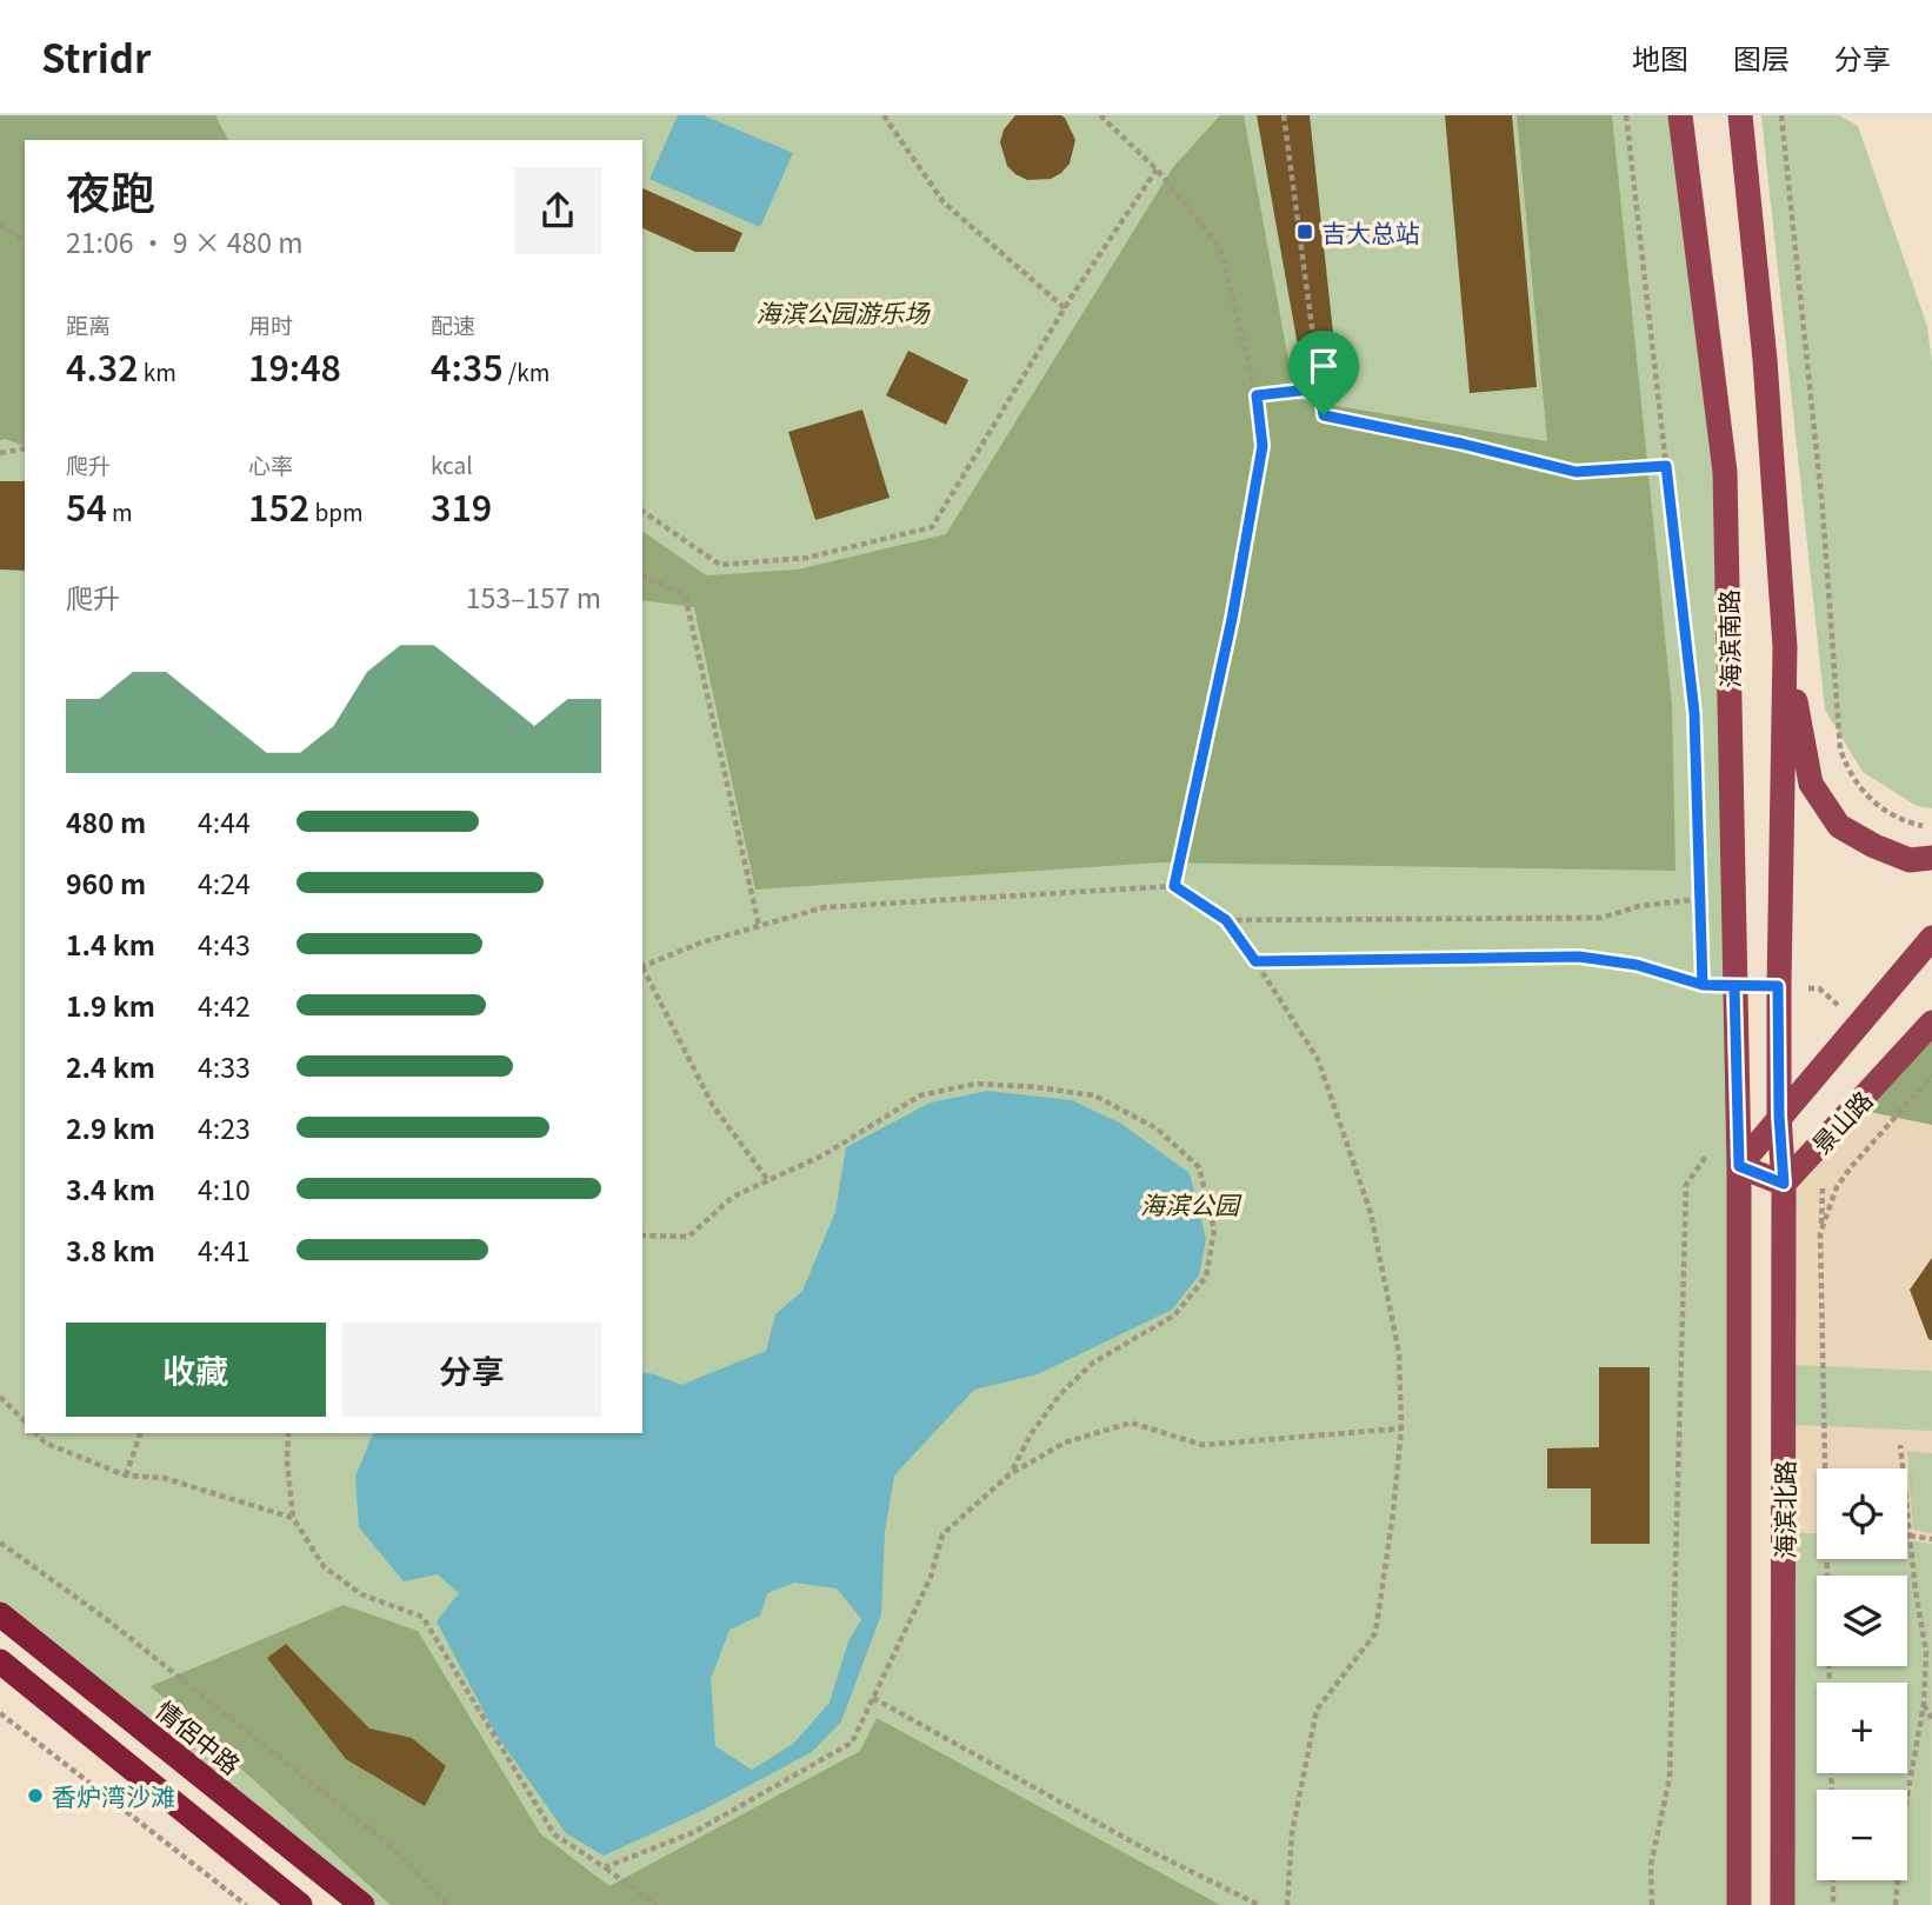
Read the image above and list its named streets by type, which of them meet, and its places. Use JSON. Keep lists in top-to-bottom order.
{
  "streets": {
    "highway": ["情侶中路"],
    "main road": ["海滨南路", "景山路", "海滨北路"]
  },
  "crossings": [
    ["海滨南路", "景山路"],
    ["海滨南路", "海滨北路"],
    ["景山路", "海滨北路"]
  ],
  "parks": ["海滨公园游乐场", "海滨公园"],
  "places": {
    "transit": ["吉大总站"],
    "other": ["香炉湾沙滩"]
  },
  "page": {
    "header": "Stridr",
    "nav": ["地图", "图层", "分享"],
    "heading": ["夜跑", "21:06 · 9 × 480 m"],
    "stats": [
      ["距离", "4.32 km"],
      ["用时", "19:48"],
      ["配速", "4:35 /km"],
      ["爬升", "54 m"],
      ["心率", "152 bpm"],
      ["kcal", "319"]
    ],
    "chart": ["爬升", "153–157 m"],
    "list": [
      {
        "name": "480 m",
        "note": "4:44"
      },
      {
        "name": "960 m",
        "note": "4:24"
      },
      {
        "name": "1.4 km",
        "note": "4:43"
      },
      {
        "name": "1.9 km",
        "note": "4:42"
      },
      {
        "name": "2.4 km",
        "note": "4:33"
      },
      {
        "name": "2.9 km",
        "note": "4:23"
      },
      {
        "name": "3.4 km",
        "note": "4:10"
      },
      {
        "name": "3.8 km",
        "note": "4:41"
      }
    ],
    "buttons": ["收藏", "分享"],
    "map_buttons": ["+", "−"]
  }
}
